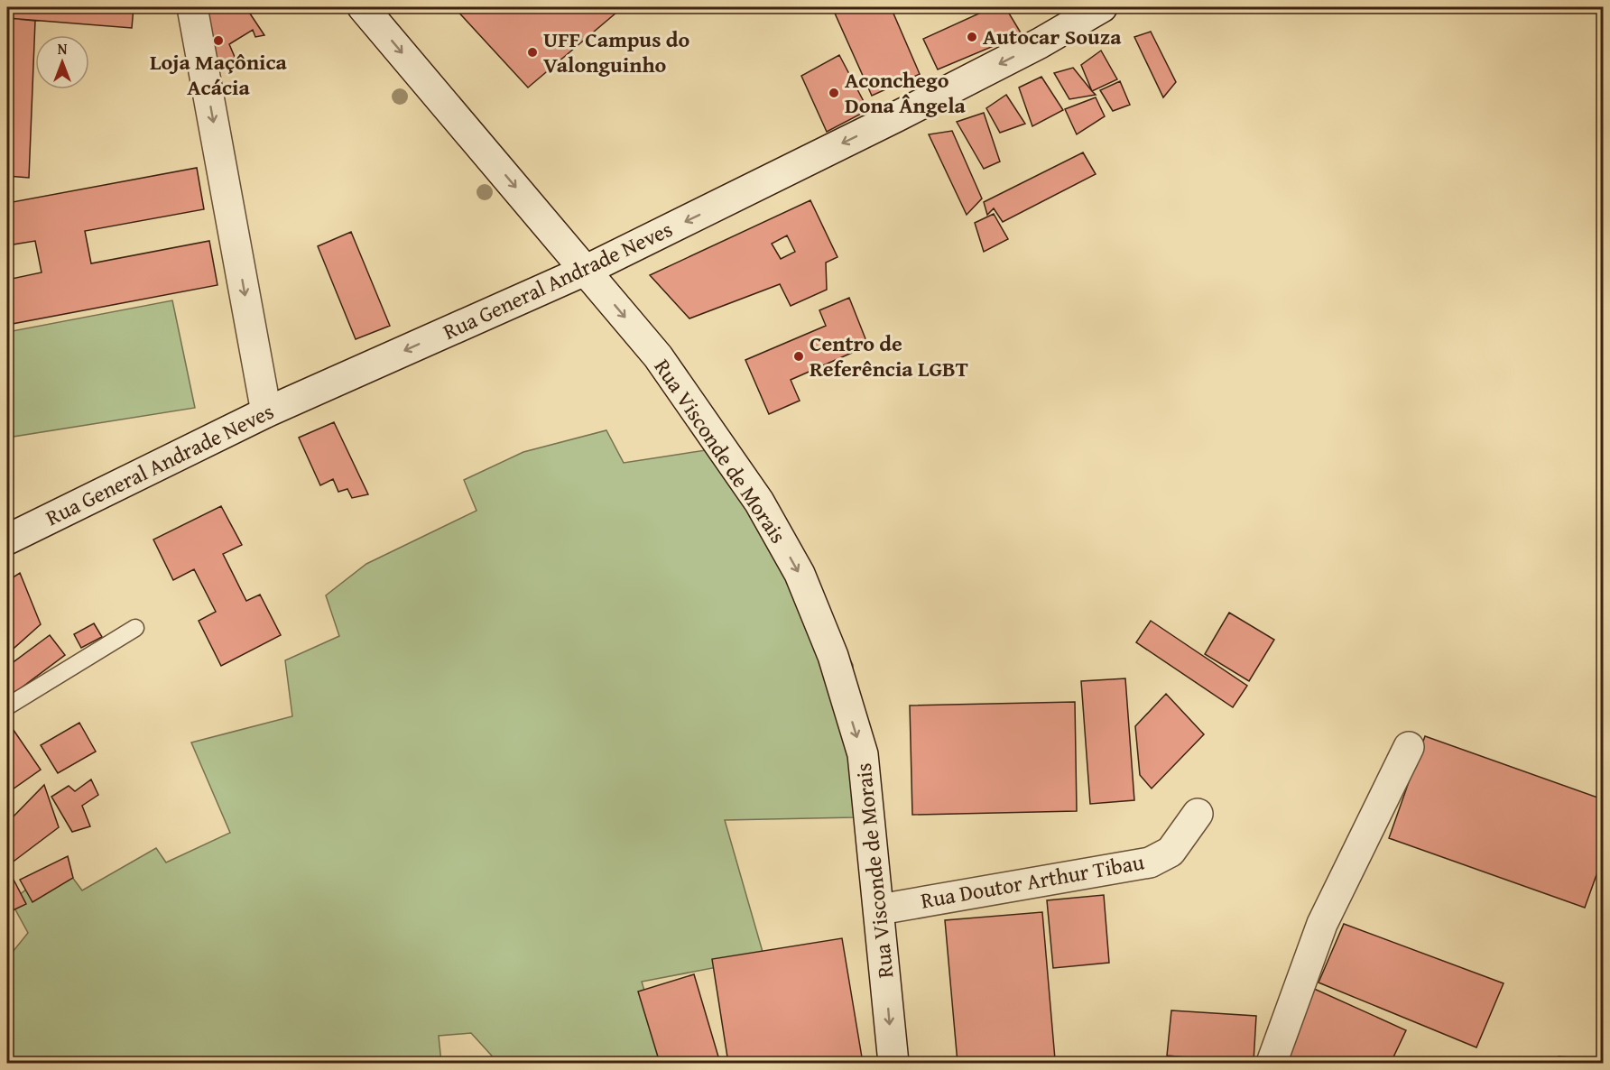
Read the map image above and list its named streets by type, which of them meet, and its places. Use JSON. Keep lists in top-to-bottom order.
{
  "streets": {
    "street": ["Rua General Andrade Neves", "Rua Visconde de Morais", "Rua Doutor Arthur Tibau"]
  },
  "crossings": [
    ["Rua General Andrade Neves", "Rua Visconde de Morais"],
    ["Rua Visconde de Morais", "Rua Doutor Arthur Tibau"]
  ],
  "one_way": ["Rua General Andrade Neves", "Rua Visconde de Morais"],
  "places": [
    "Autocar Souza",
    "Loja Maçônica Acácia",
    "UFF Campus do Valonguinho",
    "Aconchego Dona Ângela",
    "Centro de Referência LGBT"
  ],
  "north": "top"
}
